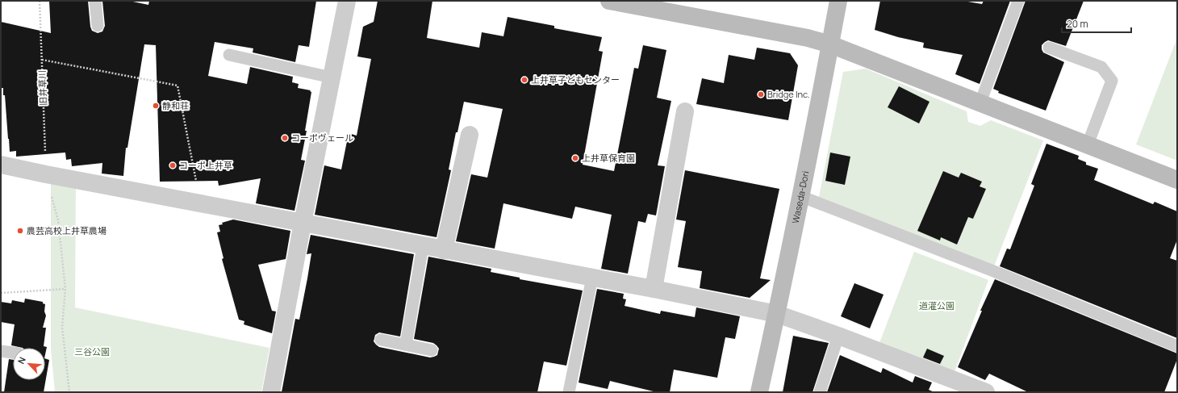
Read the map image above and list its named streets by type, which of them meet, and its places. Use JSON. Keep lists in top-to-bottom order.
{
  "streets": {
    "street": ["Waseda-Dori"],
    "path": ["旧井草川"]
  },
  "parks": ["道灌公園", "三谷公園"],
  "places": [
    "上井草子どもセンター",
    "Bridge Inc.",
    "静和荘",
    "コーポヴェール",
    "上井草保育園",
    "コーポ上井草",
    "農芸高校上井草農場"
  ],
  "scale_bar": "20 m",
  "north": "top left"
}
